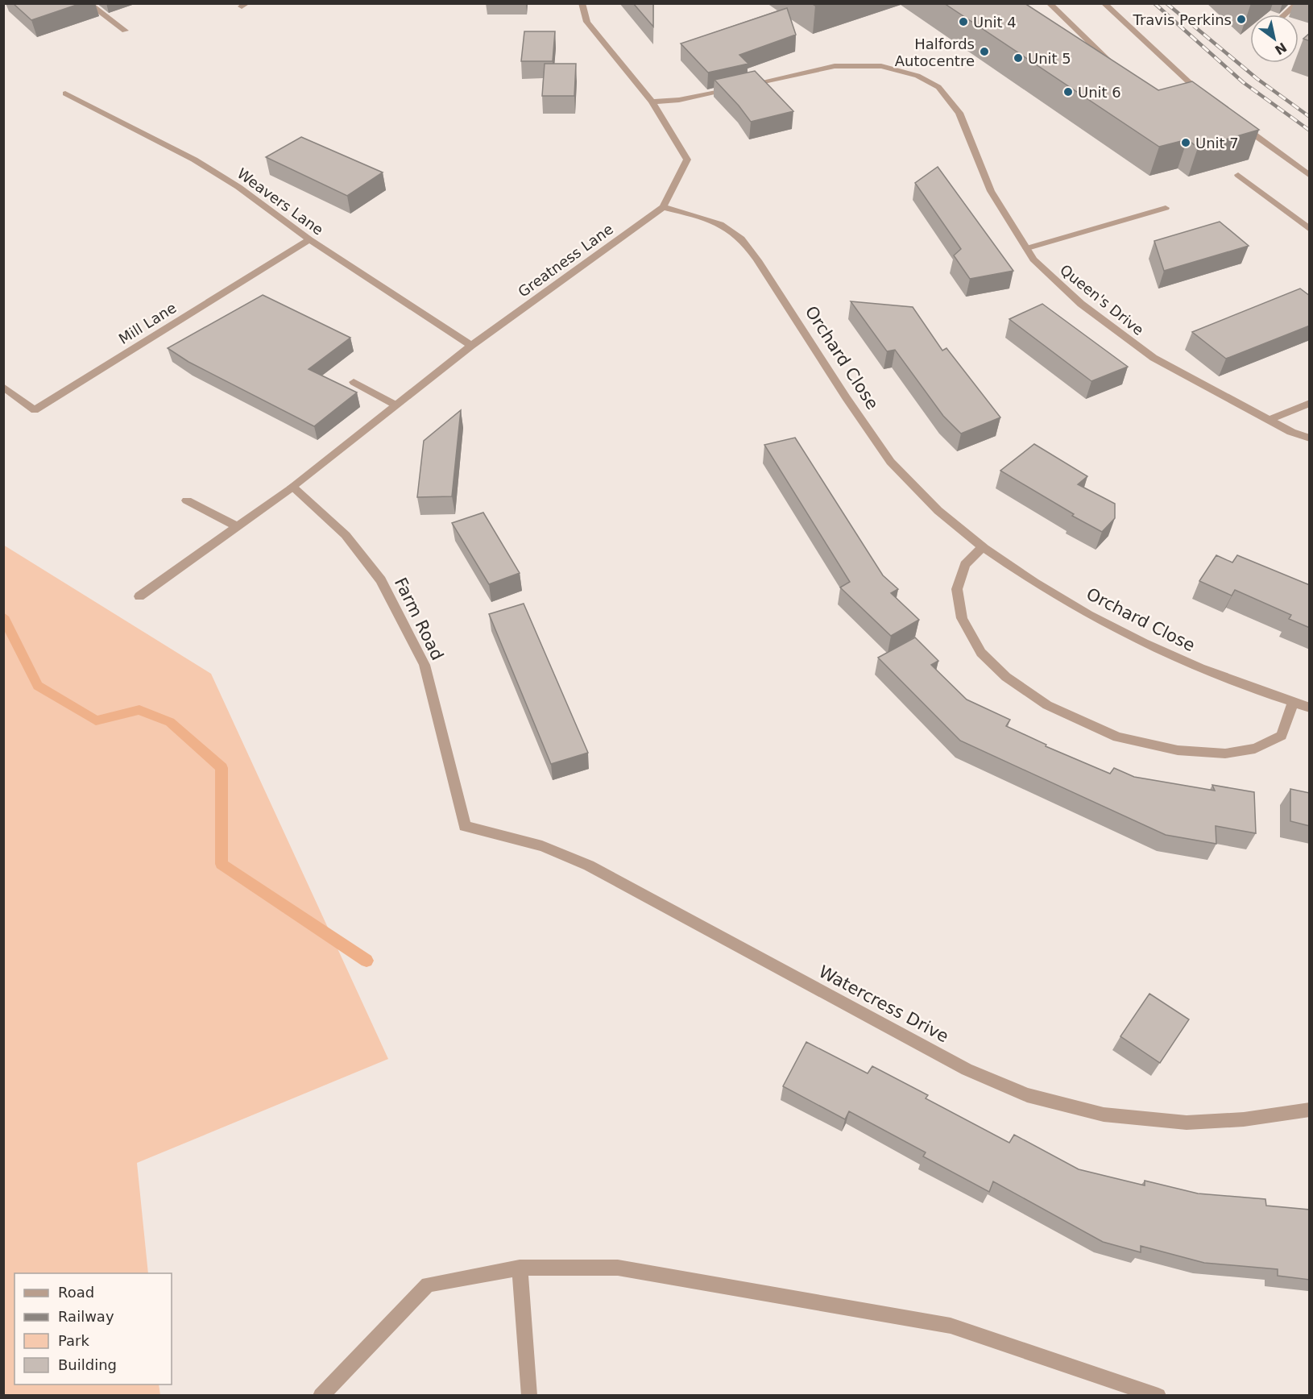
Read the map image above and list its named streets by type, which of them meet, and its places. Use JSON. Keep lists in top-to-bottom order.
{
  "streets": {
    "street": [
      "Weavers Lane",
      "Greatness Lane",
      "Queen's Drive",
      "Mill Lane",
      "Orchard Close",
      "Farm Road",
      "Watercress Drive"
    ]
  },
  "crossings": [
    ["Weavers Lane", "Greatness Lane"],
    ["Weavers Lane", "Mill Lane"],
    ["Greatness Lane", "Queen's Drive"],
    ["Greatness Lane", "Orchard Close"],
    ["Greatness Lane", "Farm Road"],
    ["Farm Road", "Watercress Drive"]
  ],
  "places": [
    "Travis Perkins",
    "Unit 4",
    "Halfords Autocentre",
    "Unit 5",
    "Unit 6",
    "Unit 7"
  ],
  "legend": [
    "Road",
    "Railway",
    "Park",
    "Building"
  ],
  "north": "bottom right"
}
